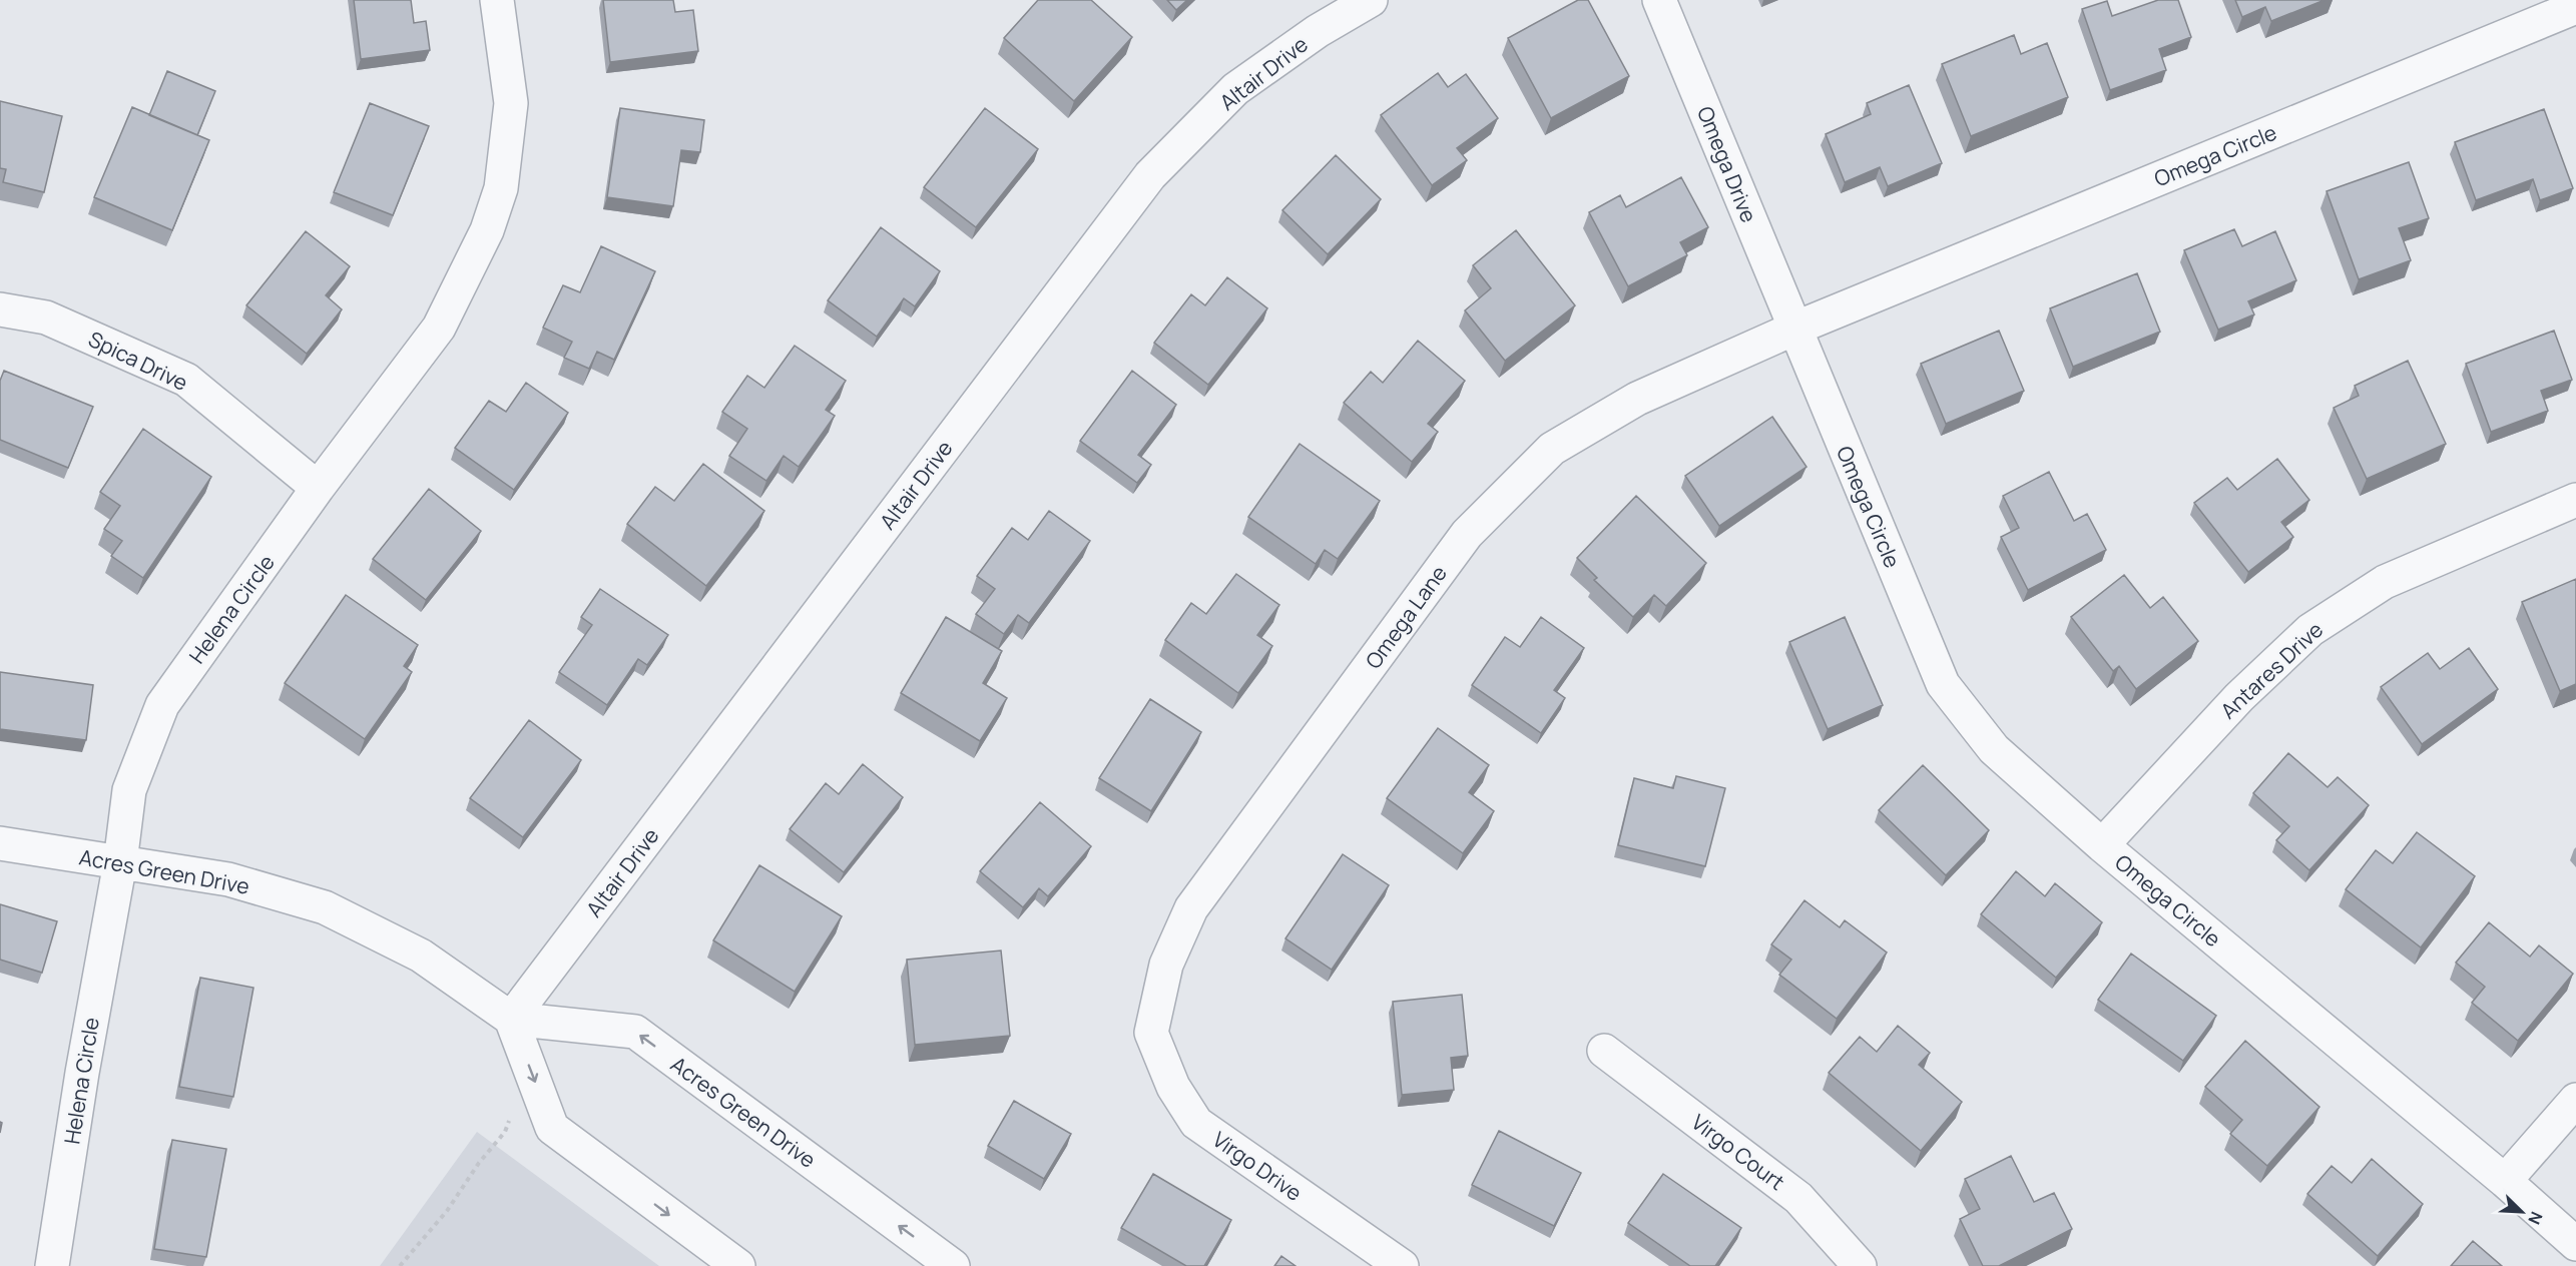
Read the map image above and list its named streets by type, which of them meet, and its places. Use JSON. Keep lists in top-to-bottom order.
{
  "streets": {
    "street": [
      "Altair Drive",
      "Omega Circle",
      "Omega Drive",
      "Spica Drive",
      "Helena Circle",
      "Omega Lane",
      "Antares Drive",
      "Acres Green Drive",
      "Virgo Court",
      "Virgo Drive"
    ]
  },
  "crossings": [
    ["Altair Drive", "Acres Green Drive"],
    ["Omega Circle", "Omega Drive"],
    ["Omega Circle", "Omega Lane"],
    ["Omega Circle", "Antares Drive"],
    ["Omega Drive", "Omega Lane"],
    ["Spica Drive", "Helena Circle"],
    ["Helena Circle", "Acres Green Drive"],
    ["Omega Lane", "Virgo Drive"]
  ],
  "north": "bottom right"
}
